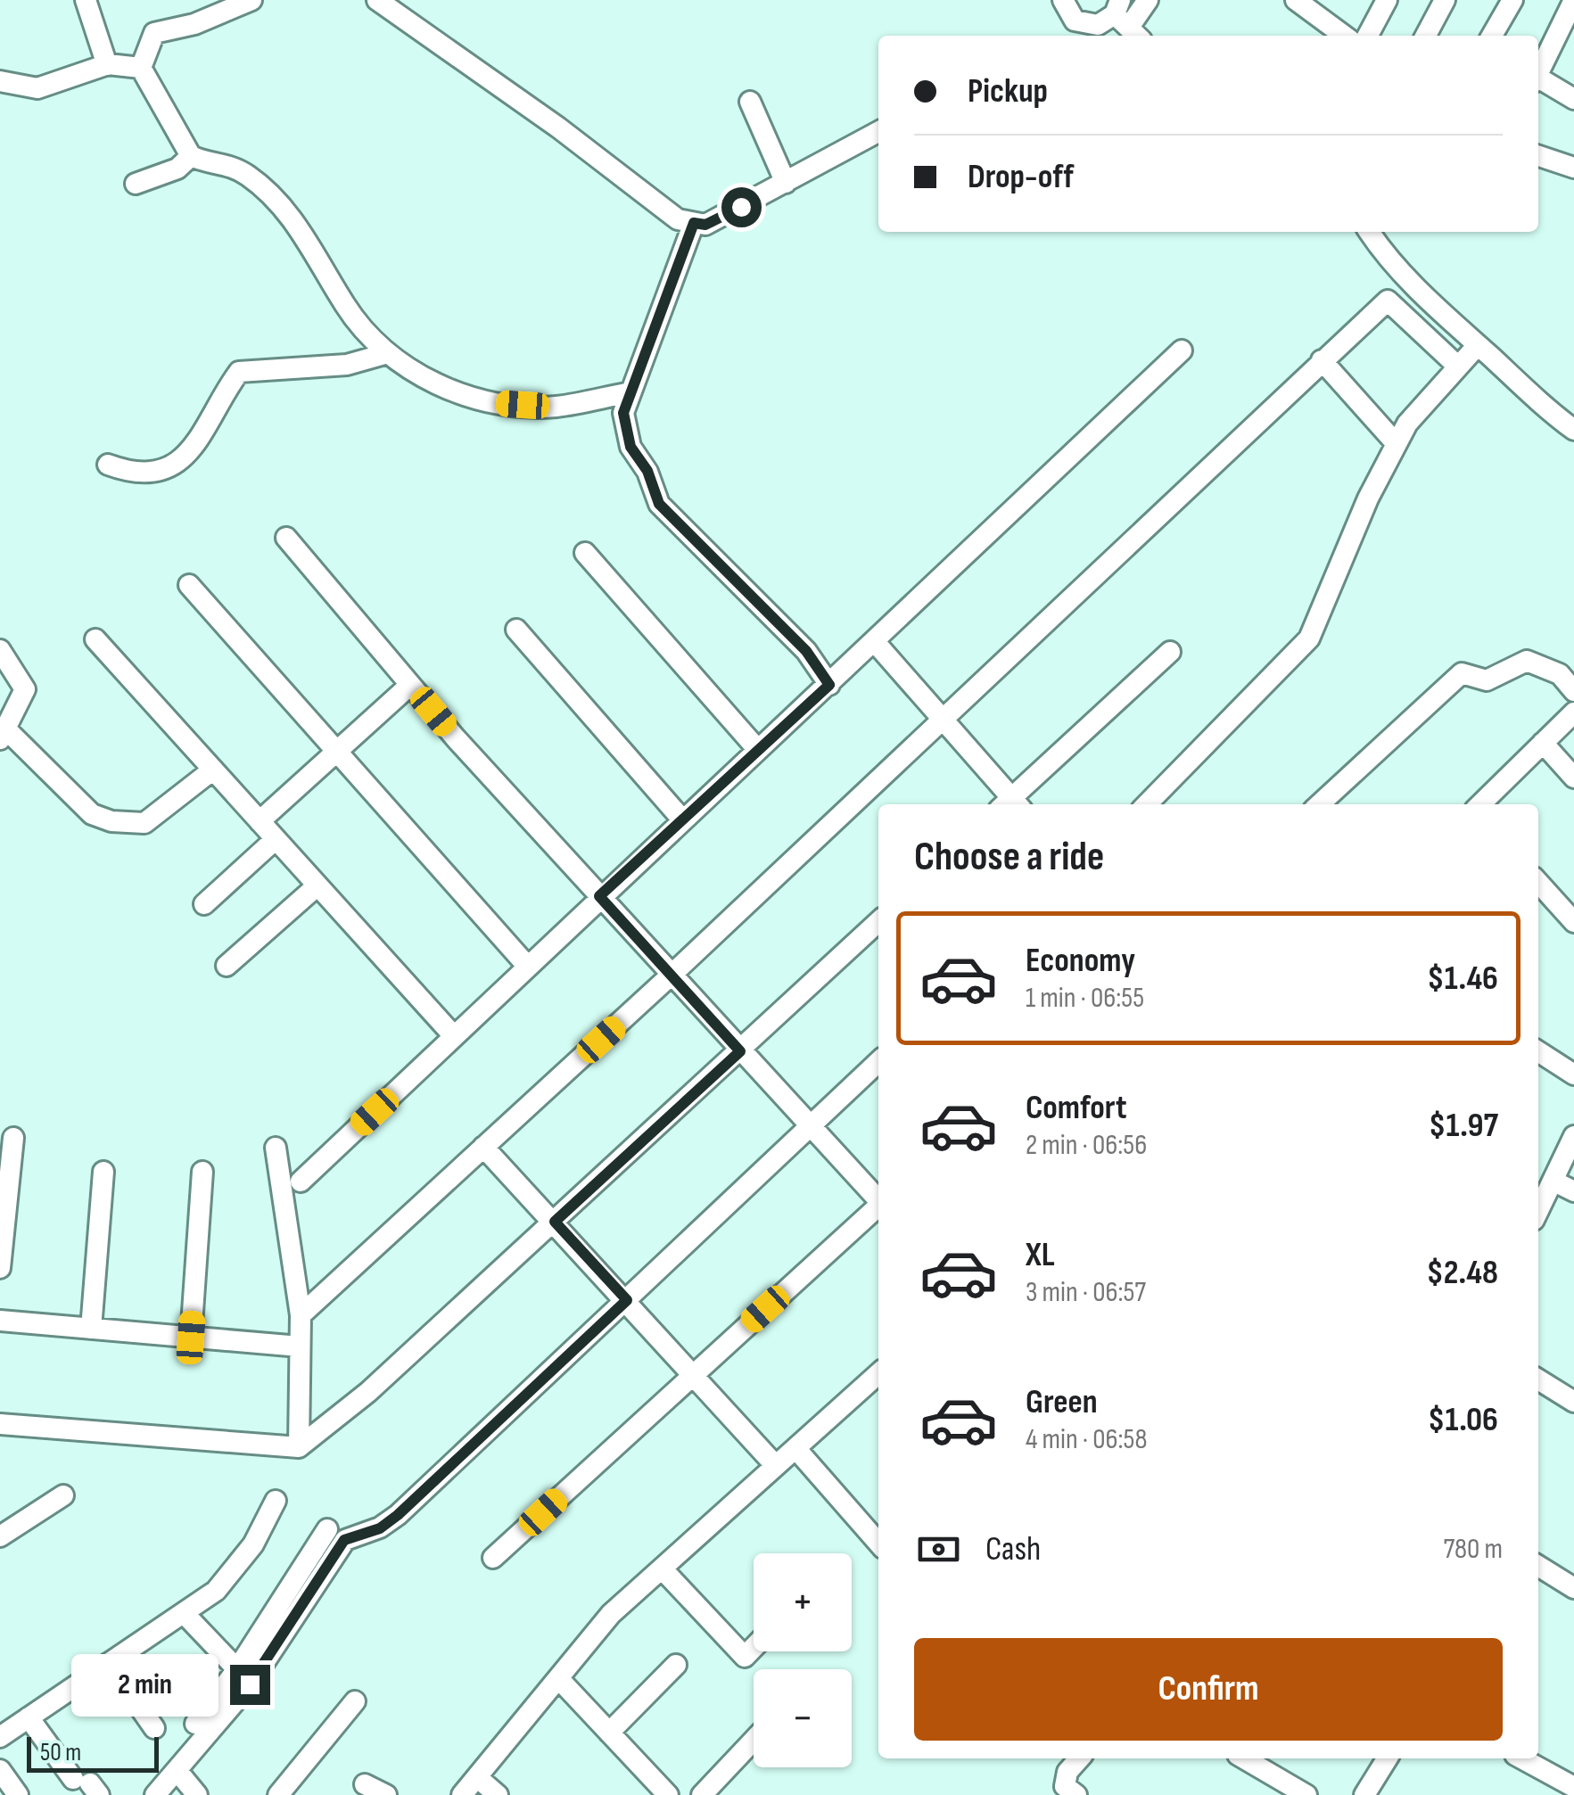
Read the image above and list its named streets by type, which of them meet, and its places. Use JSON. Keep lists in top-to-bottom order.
{
  "scale_bar": "50 m",
  "page": {
    "banner": ["Pickup", "Drop-off"],
    "heading": "Choose a ride",
    "list": [
      {
        "name": "Economy",
        "note": "1 min · 06:55",
        "value": "$1.46"
      },
      {
        "name": "Comfort",
        "note": "2 min · 06:56",
        "value": "$1.97"
      },
      {
        "name": "XL",
        "note": "3 min · 06:57",
        "value": "$2.48"
      },
      {
        "name": "Green",
        "note": "4 min · 06:58",
        "value": "$1.06"
      }
    ],
    "pay": ["Cash", "780 m"],
    "map_buttons": ["+", "−"],
    "buttons": "Confirm",
    "bubble": "2 min",
    "scale": "50 m"
  }
}
